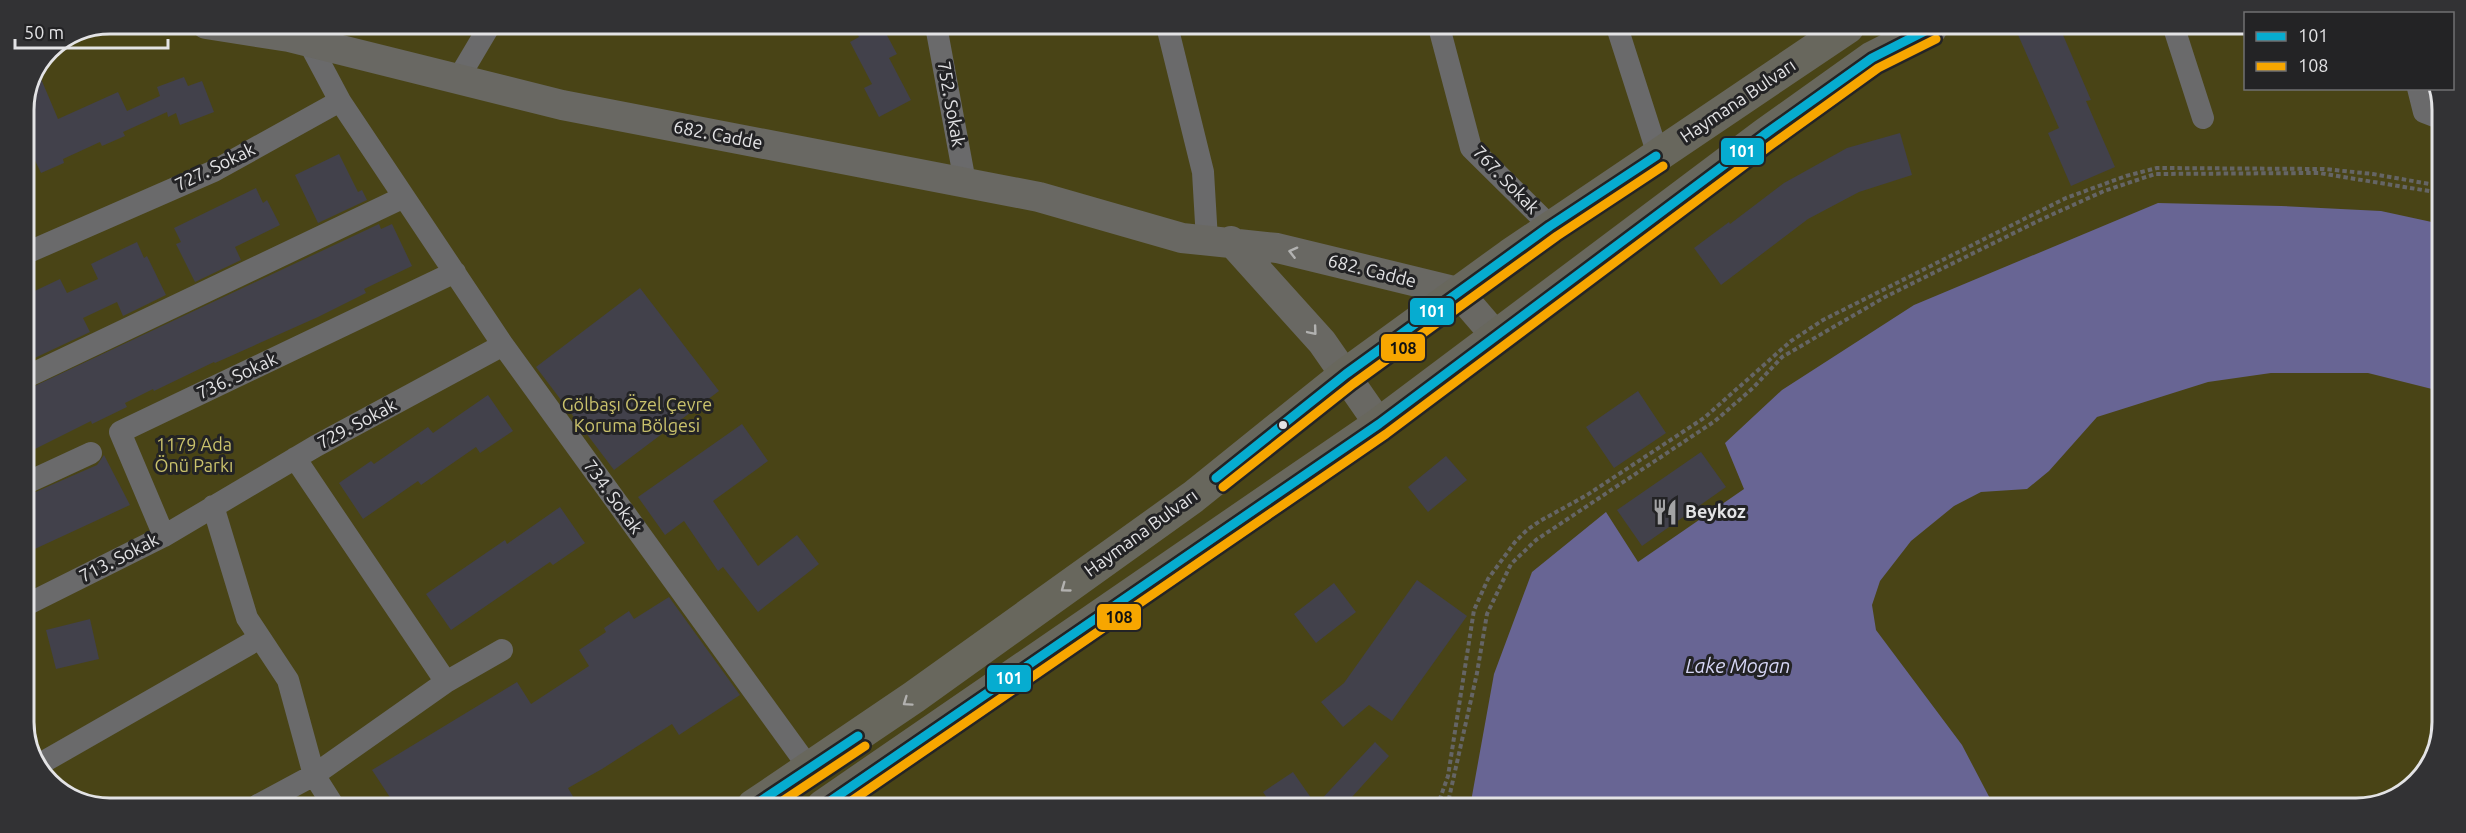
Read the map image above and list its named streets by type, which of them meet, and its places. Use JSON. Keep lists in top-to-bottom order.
{
  "streets": {
    "highway": ["Haymana Bulvarı"],
    "main road": ["682. Cadde"],
    "street": [
      "752. Sokak",
      "727. Sokak",
      "767. Sokak",
      "736. Sokak",
      "729. Sokak",
      "734. Sokak",
      "713. Sokak"
    ]
  },
  "crossings": [
    ["Haymana Bulvarı", "682. Cadde"],
    ["Haymana Bulvarı", "767. Sokak"],
    ["Haymana Bulvarı", "734. Sokak"],
    ["752. Sokak", "682. Cadde"],
    ["727. Sokak", "734. Sokak"],
    ["736. Sokak", "734. Sokak"],
    ["736. Sokak", "713. Sokak"],
    ["729. Sokak", "734. Sokak"],
    ["729. Sokak", "713. Sokak"]
  ],
  "water": ["Lake Mogan"],
  "parks": ["Gölbaşı Özel Çevre Koruma Bölgesi", "1179 Ada Önü Parkı"],
  "places": {
    "restaurant": ["Beykoz"]
  },
  "lines": ["transit line 101", "transit line 108"],
  "legend": ["101", "108"],
  "scale_bar": "50 m"
}
